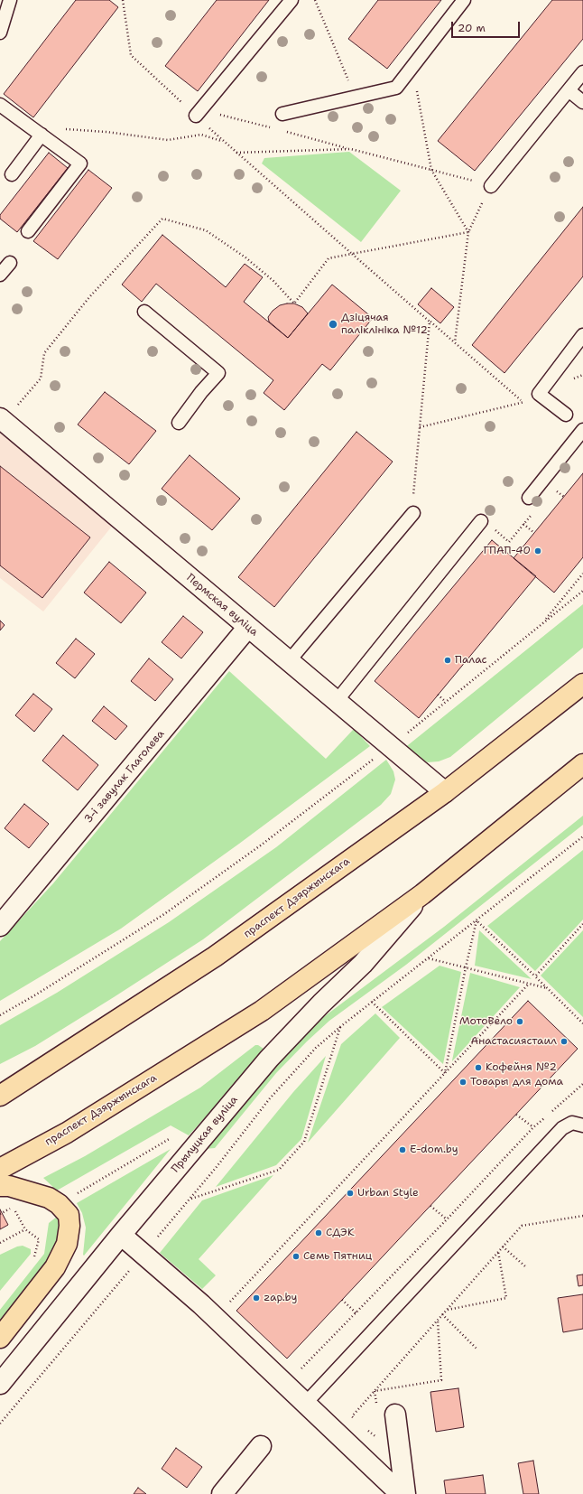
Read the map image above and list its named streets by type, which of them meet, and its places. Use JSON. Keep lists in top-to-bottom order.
{
  "streets": {
    "main road": ["праспект Дзяржынскага"],
    "street": ["Пермская вуліца", "3-і завулак Глаголева", "Прылуцкая вуліца"]
  },
  "crossings": [
    ["Пермская вуліца", "3-і завулак Глаголева"],
    ["Пермская вуліца", "праспект Дзяржынскага"],
    ["праспект Дзяржынскага", "Прылуцкая вуліца"]
  ],
  "places": [
    "Дзіцячая паліклініка №12",
    "ГПАП-40",
    "Палас",
    "МотоВело",
    "Анастасиястаил",
    "Кофейня №2",
    "Товары для дома",
    "E-dom.by",
    "Urban Style",
    "СДЭК",
    "Семь Пятниц",
    "zap.by"
  ],
  "scale_bar": "20 m"
}
